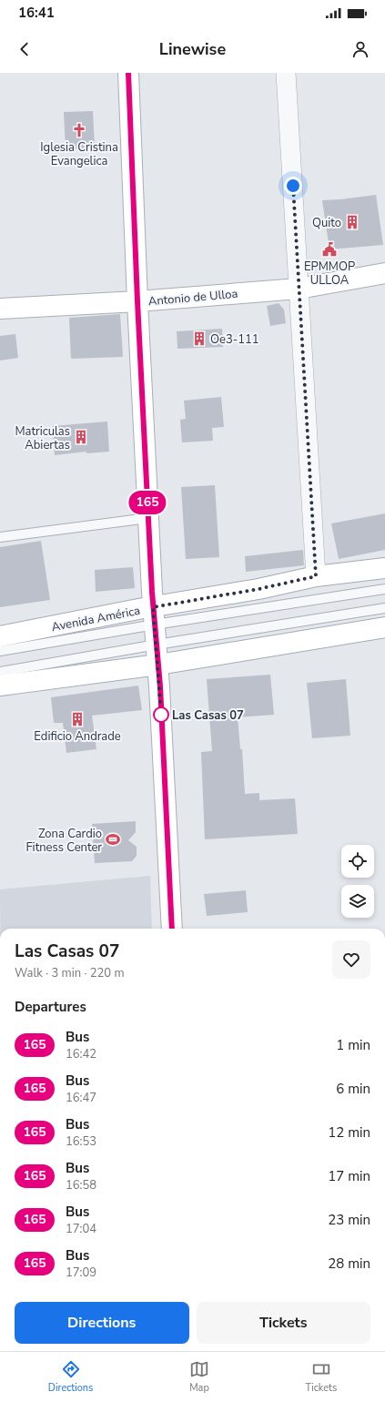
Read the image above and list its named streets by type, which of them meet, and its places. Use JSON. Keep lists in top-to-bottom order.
{
  "streets": {
    "street": ["Antonio de Ulloa", "Avenida América"]
  },
  "places": {
    "church": ["Iglesia Cristina Evangelica"],
    "building": [
      "Quito",
      "Oe3-111",
      "Matriculas Abiertas",
      "Edificio Andrade"
    ],
    "public building": ["EPMMOP ULLOA"],
    "other": ["Las Casas 07"],
    "sports": ["Zona Cardio Fitness Center"]
  },
  "lines": ["bus line 165"],
  "page": {
    "status": "16:41",
    "header": "Linewise",
    "on_map": "165",
    "heading": [
      ["Las Casas 07", "Walk · 3 min · 220 m"],
      "Departures"
    ],
    "list": [
      {
        "mark": "165",
        "name": "Bus",
        "note": "16:42",
        "value": "1 min"
      },
      {
        "mark": "165",
        "name": "Bus",
        "note": "16:47",
        "value": "6 min"
      },
      {
        "mark": "165",
        "name": "Bus",
        "note": "16:53",
        "value": "12 min"
      },
      {
        "mark": "165",
        "name": "Bus",
        "note": "16:58",
        "value": "17 min"
      },
      {
        "mark": "165",
        "name": "Bus",
        "note": "17:04",
        "value": "23 min"
      },
      {
        "mark": "165",
        "name": "Bus",
        "note": "17:09",
        "value": "28 min"
      }
    ],
    "buttons": ["Directions", "Tickets"],
    "tabs": ["Directions", "Map", "Tickets"]
  }
}
